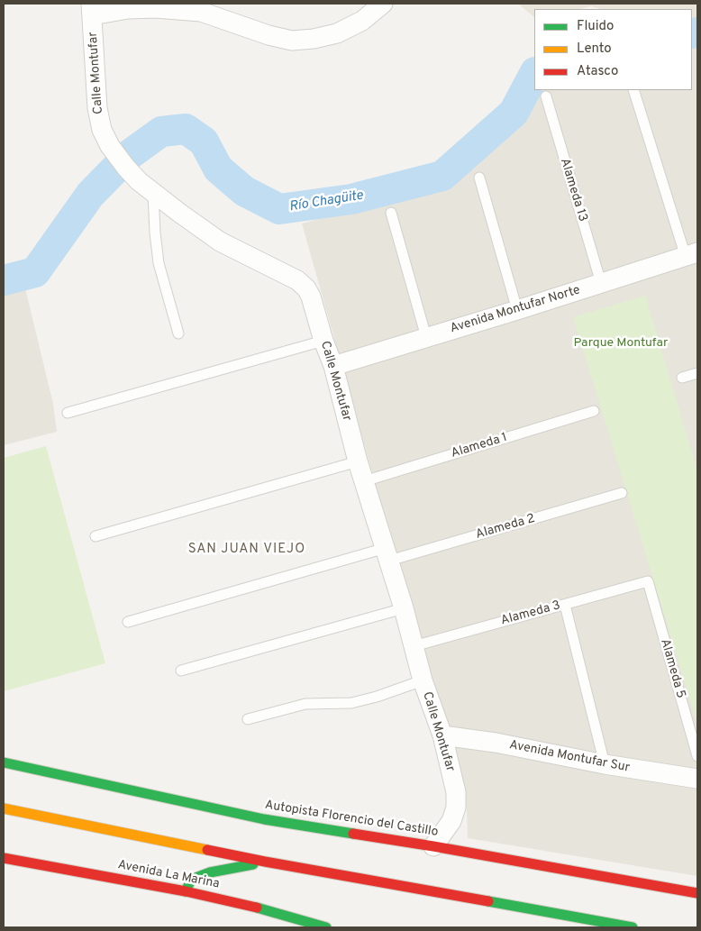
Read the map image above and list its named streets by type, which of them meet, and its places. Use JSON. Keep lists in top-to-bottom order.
{
  "streets": {
    "main road": ["Autopista Florencio del Castillo", "Avenida La Marina"],
    "street": ["Calle Montufar", "Avenida Montufar Norte", "Avenida Montufar Sur"],
    "lane": [
      "Alameda 13",
      "Alameda 1",
      "Alameda 2",
      "Alameda 3",
      "Alameda 5"
    ]
  },
  "crossings": [
    ["Calle Montufar", "Avenida Montufar Norte"],
    ["Calle Montufar", "Alameda 1"],
    ["Calle Montufar", "Alameda 2"],
    ["Calle Montufar", "Alameda 3"],
    ["Calle Montufar", "Avenida Montufar Sur"],
    ["Calle Montufar", "Autopista Florencio del Castillo"],
    ["Alameda 13", "Avenida Montufar Norte"],
    ["Alameda 3", "Alameda 5"]
  ],
  "districts": ["SAN JUAN VIEJO"],
  "water": ["Río Chagüite"],
  "parks": ["Parque Montufar"],
  "legend": ["Fluido", "Lento", "Atasco"]
}
